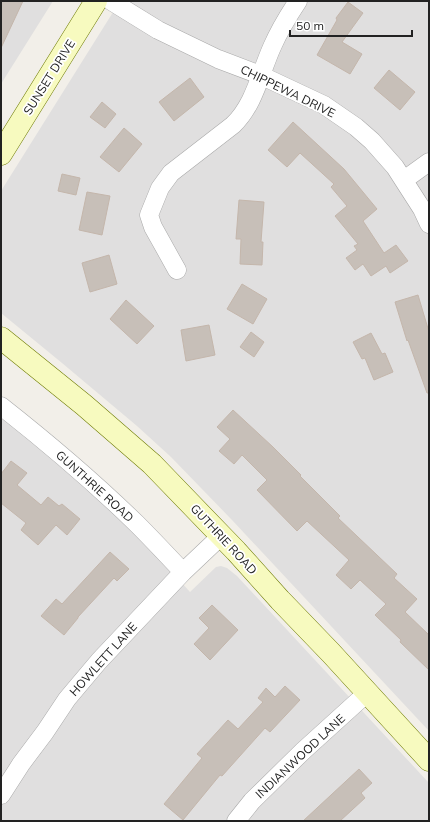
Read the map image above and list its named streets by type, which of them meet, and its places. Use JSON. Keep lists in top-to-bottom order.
{
  "streets": {
    "street": [
      "SUNSET DRIVE",
      "CHIPPEWA DRIVE",
      "GUNTHRIE ROAD",
      "GUTHRIE ROAD",
      "HOWLETT LANE",
      "INDIANWOOD LANE"
    ]
  },
  "crossings": [
    ["GUNTHRIE ROAD", "HOWLETT LANE"],
    ["GUTHRIE ROAD", "HOWLETT LANE"],
    ["GUTHRIE ROAD", "INDIANWOOD LANE"]
  ],
  "scale_bar": "50 m"
}
